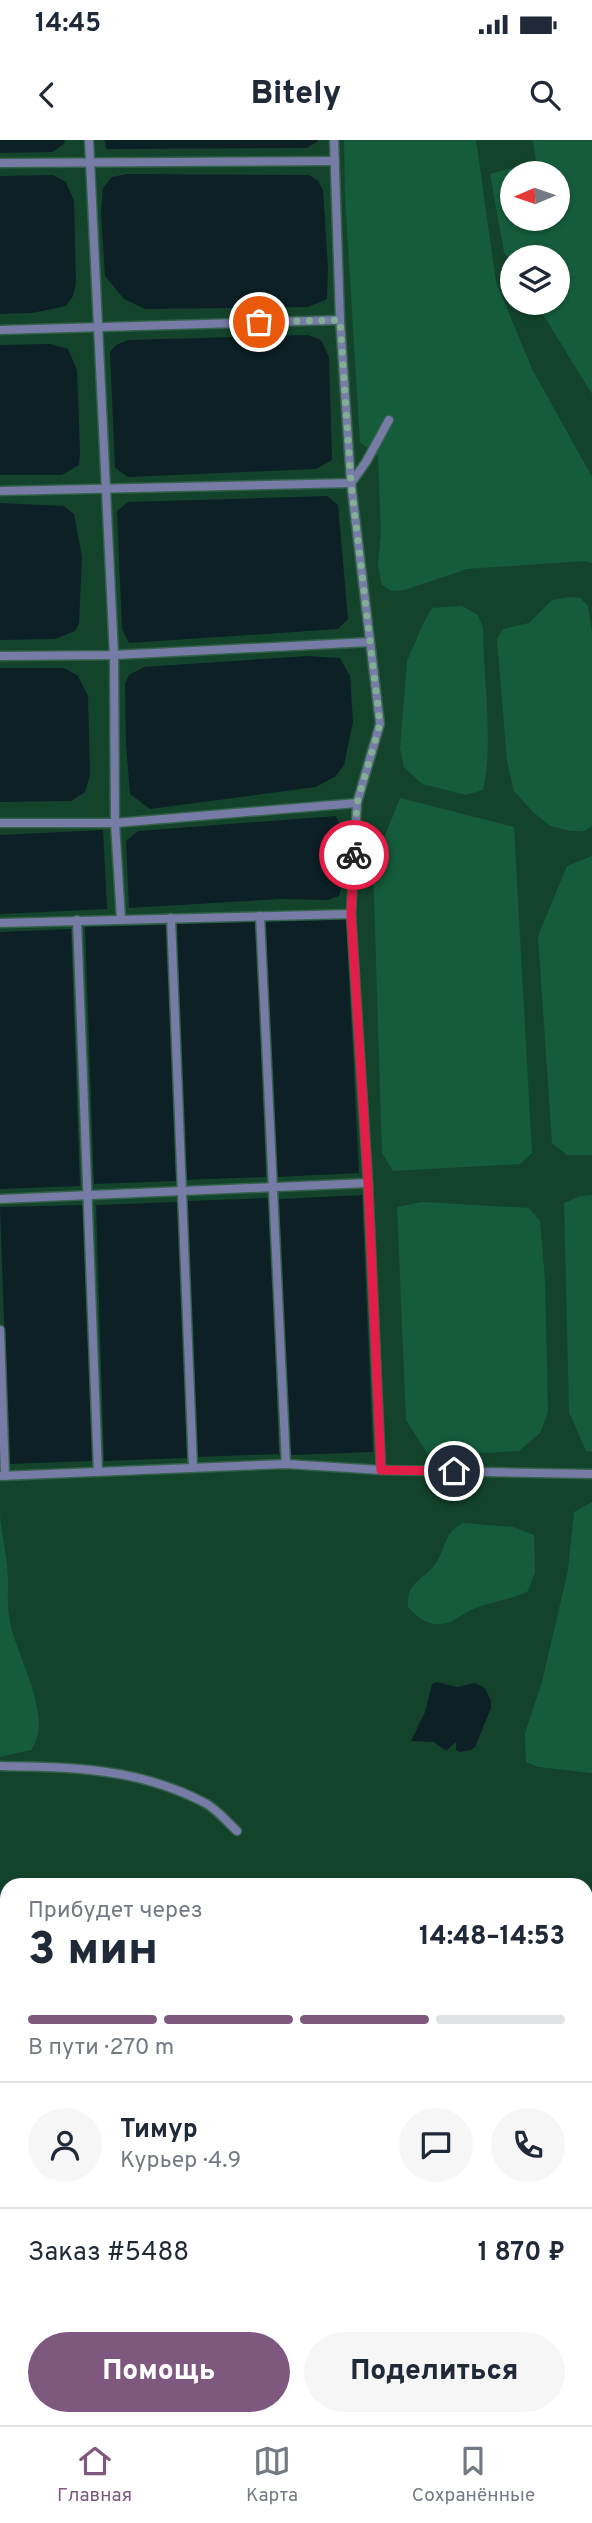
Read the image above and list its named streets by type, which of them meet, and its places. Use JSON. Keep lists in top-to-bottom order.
{
  "north": "left",
  "page": {
    "status": "14:45",
    "header": "Bitely",
    "heading": ["3 мин", "Прибудет через", "14:48–14:53"],
    "panel": [
      "Тимур",
      "Курьер · 4.9",
      "Заказ #5488",
      "1 870 ₽"
    ],
    "bar": "В пути · 270 m",
    "buttons": ["Помощь", "Поделиться"],
    "tabs": ["Главная", "Карта", "Сохранённые"]
  }
}
